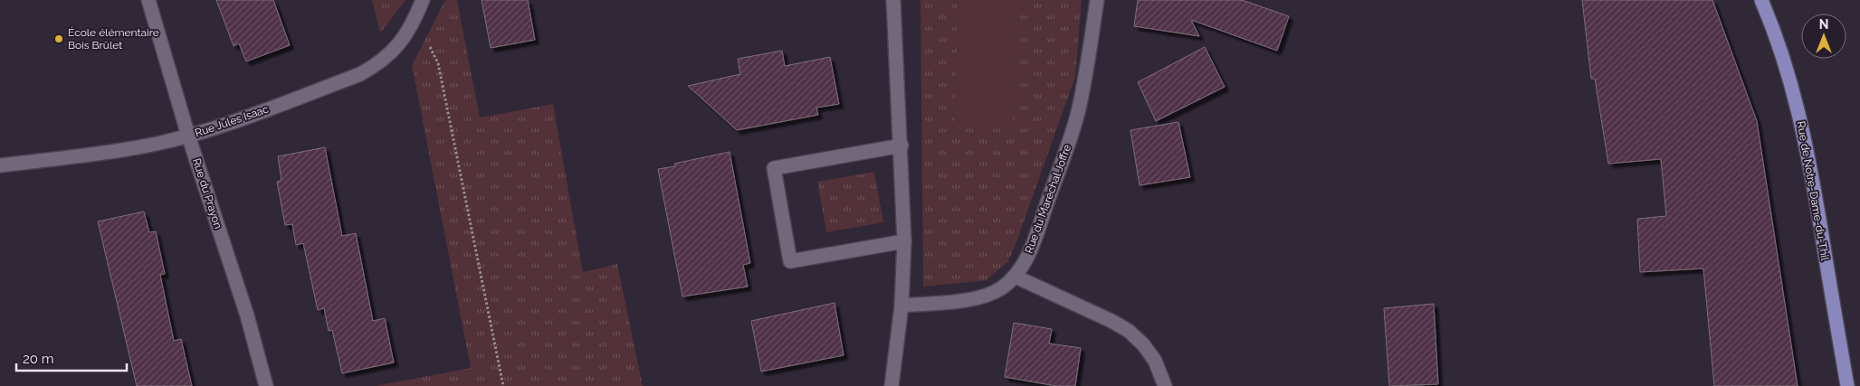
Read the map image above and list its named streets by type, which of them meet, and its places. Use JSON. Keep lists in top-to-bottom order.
{
  "streets": {
    "main road": ["Rue de Notre-Dame-du-Thil"],
    "street": ["Rue Jules Isaac", "Rue du Prayon", "Rue du Maréchal Joffre"]
  },
  "crossings": [
    ["Rue Jules Isaac", "Rue du Prayon"]
  ],
  "places": ["École élémentaire Bois Brûlet"],
  "scale_bar": "20 m",
  "north": "top"
}
